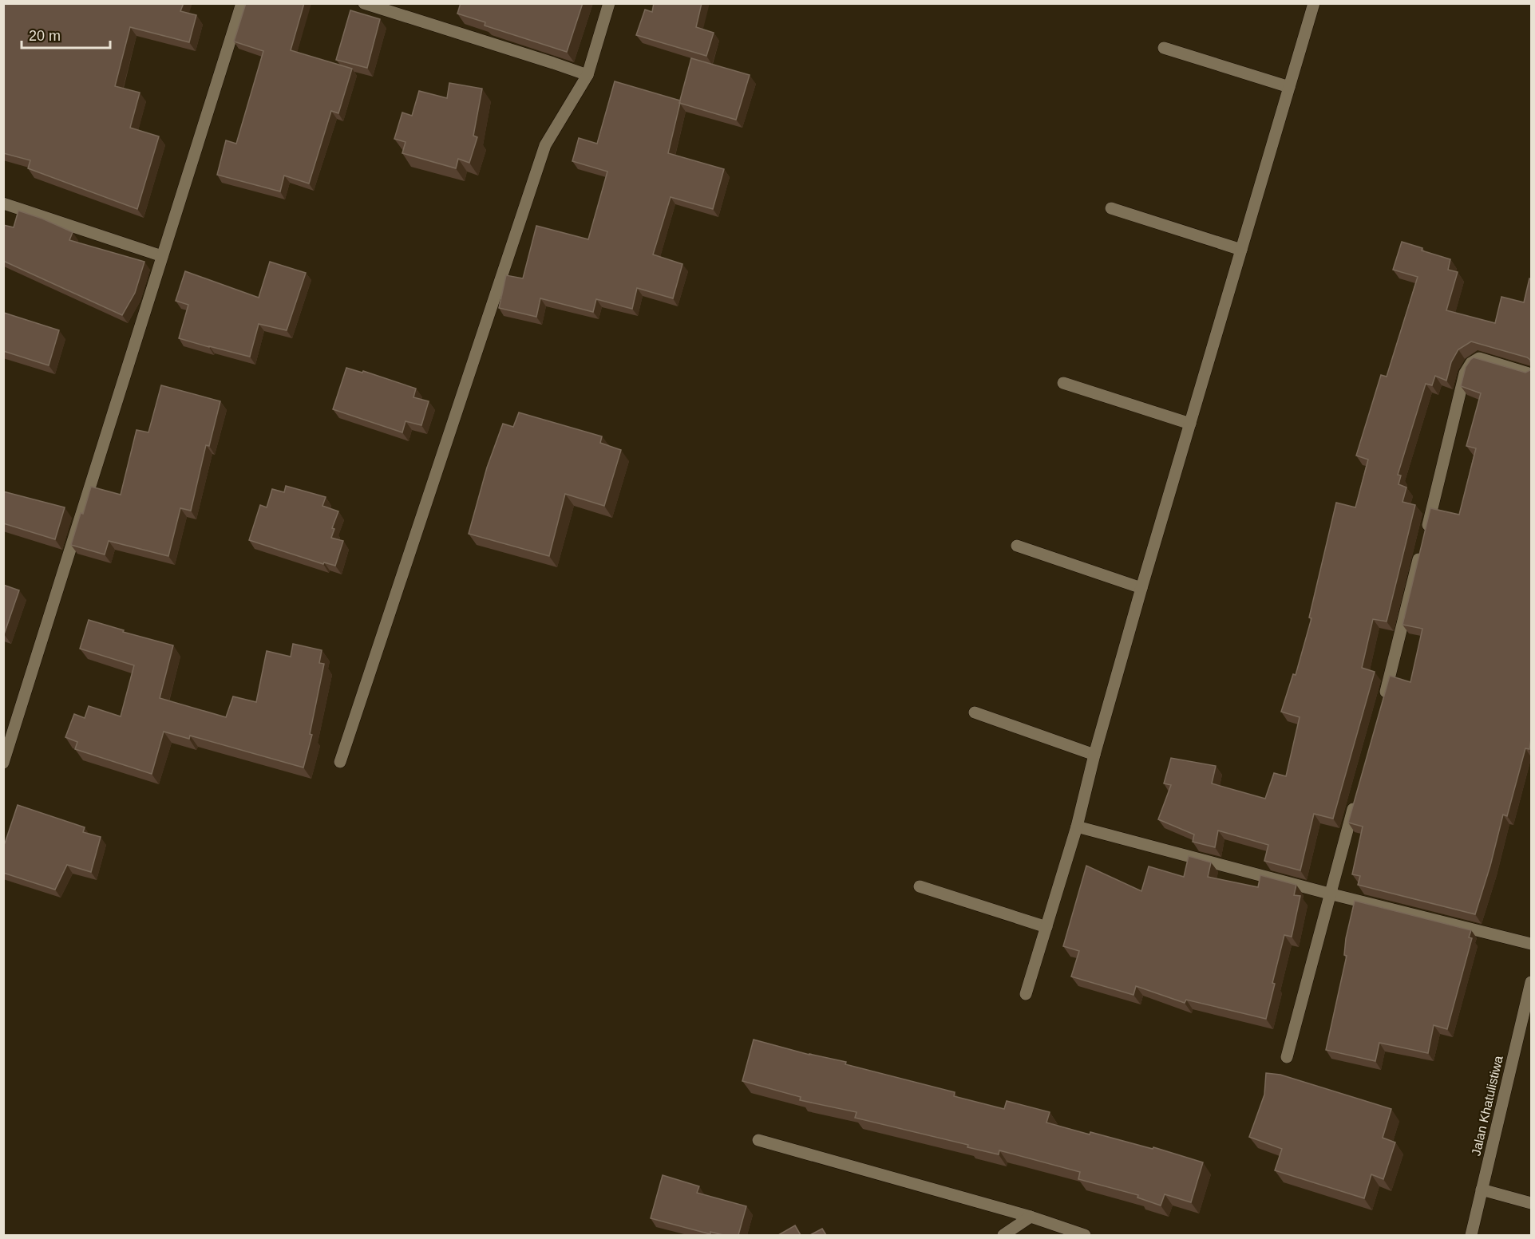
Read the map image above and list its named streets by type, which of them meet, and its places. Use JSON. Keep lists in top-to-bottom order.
{
  "streets": {
    "street": ["Jalan Khatulistiwa"]
  },
  "scale_bar": "20 m"
}
